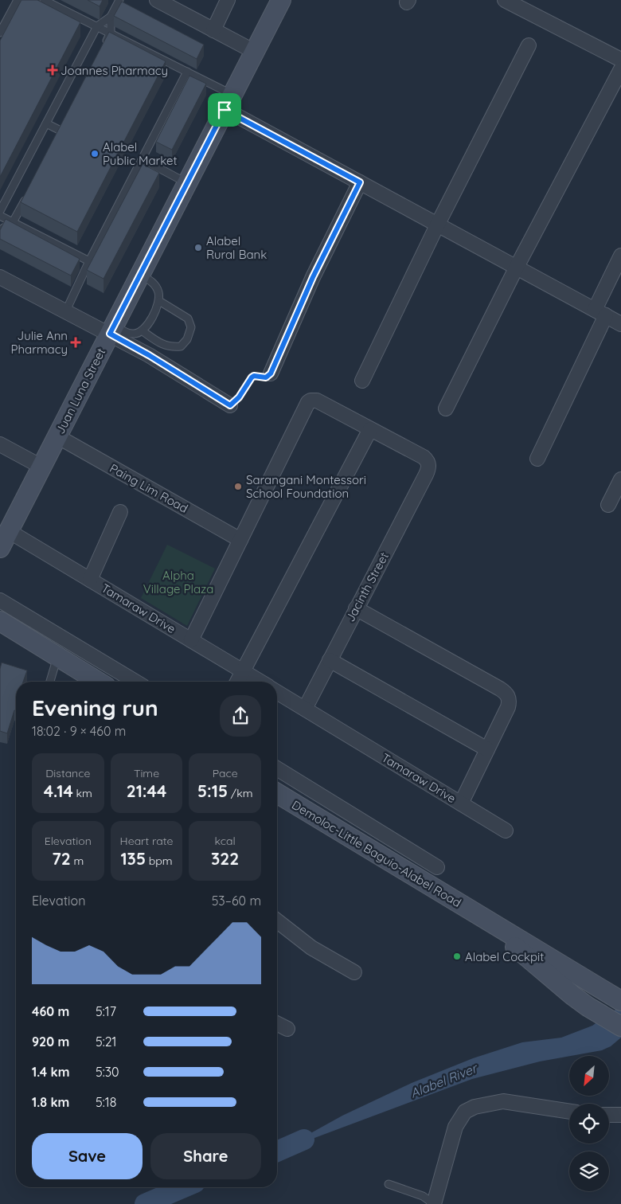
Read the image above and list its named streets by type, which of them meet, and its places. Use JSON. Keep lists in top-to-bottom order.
{
  "streets": {
    "main road": ["Juan Luna Street", "Demoloc-Little Baguio-Alabel Road"],
    "street": ["Paing Lim Road", "Jacinth Street", "Tamaraw Drive"]
  },
  "crossings": [
    ["Juan Luna Street", "Paing Lim Road"],
    ["Juan Luna Street", "Tamaraw Drive"],
    ["Jacinth Street", "Tamaraw Drive"]
  ],
  "water": ["Alabel River"],
  "parks": ["Alpha Village Plaza"],
  "places": {
    "health": ["Joannes Pharmacy", "Julie Ann Pharmacy"],
    "other": [
      "Alabel Public Market",
      "Alabel Rural Bank",
      "Sarangani Montessori School Foundation",
      "Alabel Cockpit"
    ]
  },
  "north": "bottom left",
  "page": {
    "heading": ["Evening run", "18:02 · 9 × 460 m"],
    "stats": [
      ["Distance", "4.14 km"],
      ["Time", "21:44"],
      ["Pace", "5:15 /km"],
      ["Elevation", "72 m"],
      ["Heart rate", "135 bpm"],
      ["kcal", "322"]
    ],
    "chart": ["Elevation", "53–60 m"],
    "list": [
      {
        "name": "460 m",
        "note": "5:17"
      },
      {
        "name": "920 m",
        "note": "5:21"
      },
      {
        "name": "1.4 km",
        "note": "5:30"
      },
      {
        "name": "1.8 km",
        "note": "5:18"
      }
    ],
    "buttons": ["Save", "Share"]
  }
}
